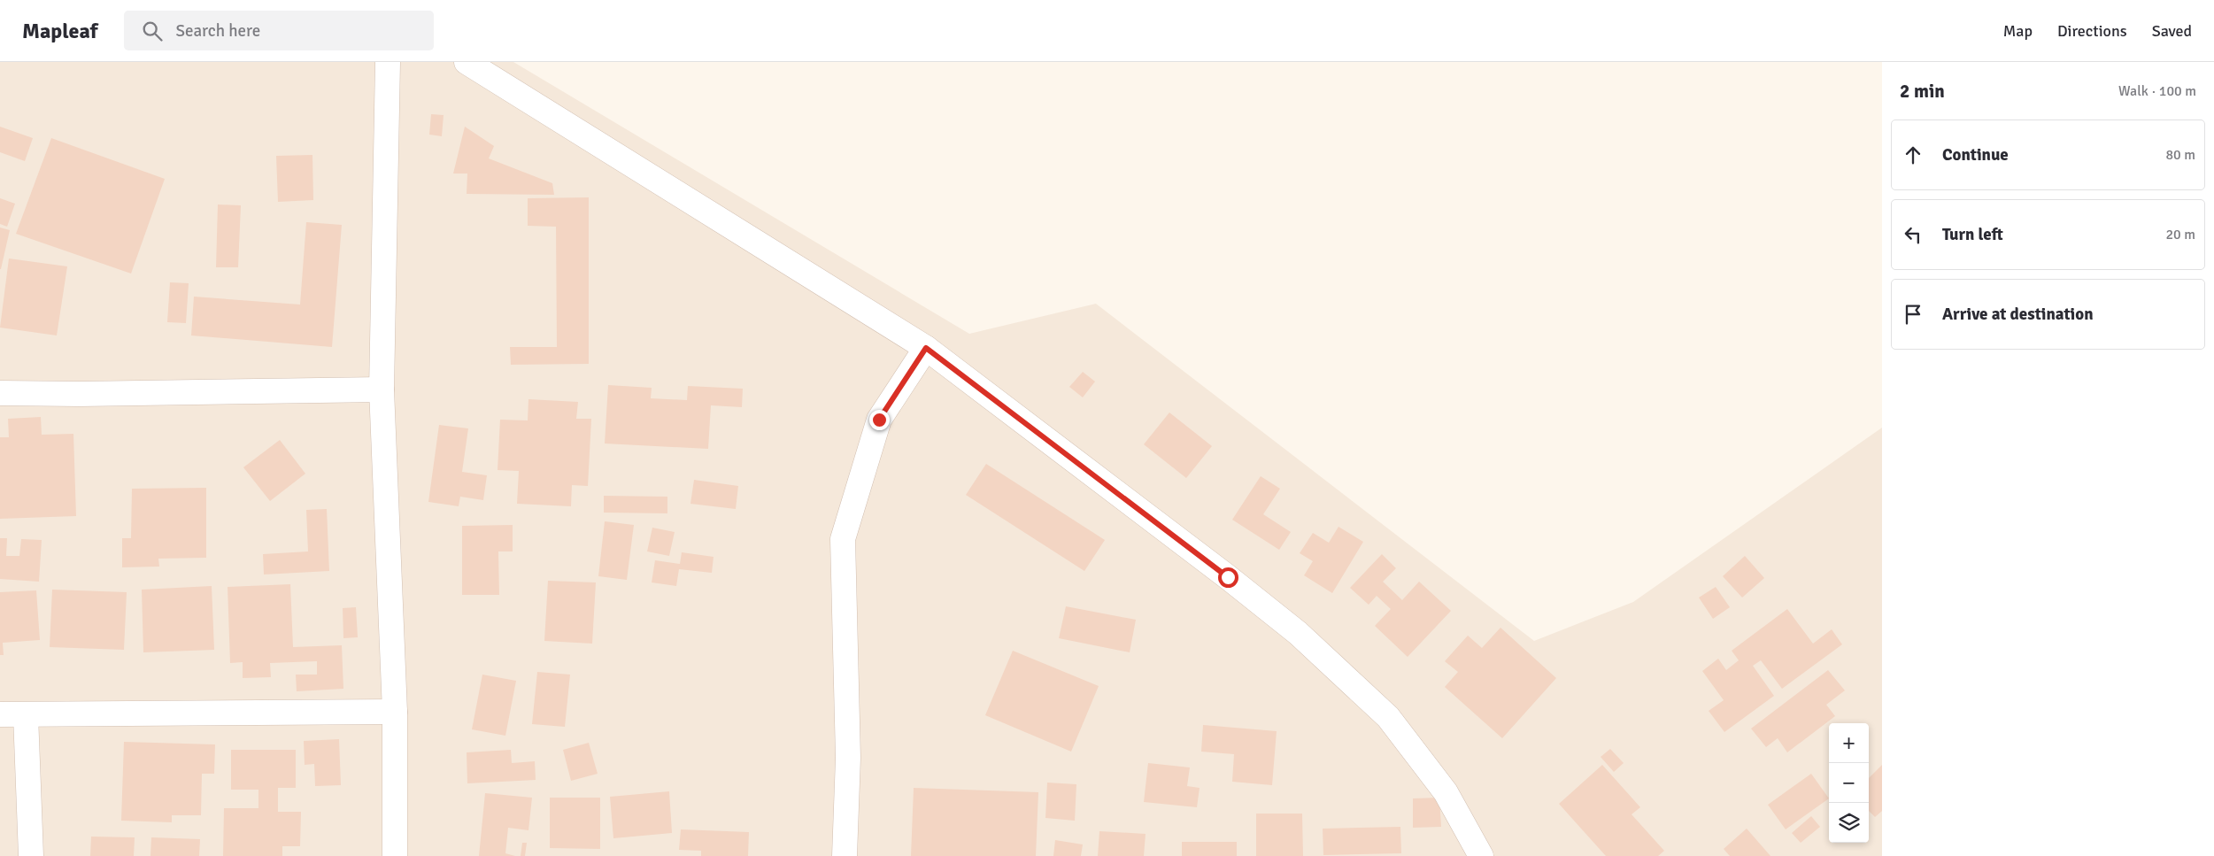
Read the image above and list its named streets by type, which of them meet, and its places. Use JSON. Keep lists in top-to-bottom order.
{
  "page": {
    "header": "Mapleaf",
    "search": "Search here",
    "nav": ["Map", "Directions", "Saved"],
    "heading": ["2 min", "Walk · 100 m"],
    "list": [
      ["Continue", "80 m"],
      ["Turn left", "20 m"],
      "Arrive at destination"
    ],
    "map_buttons": ["+", "−"]
  }
}
